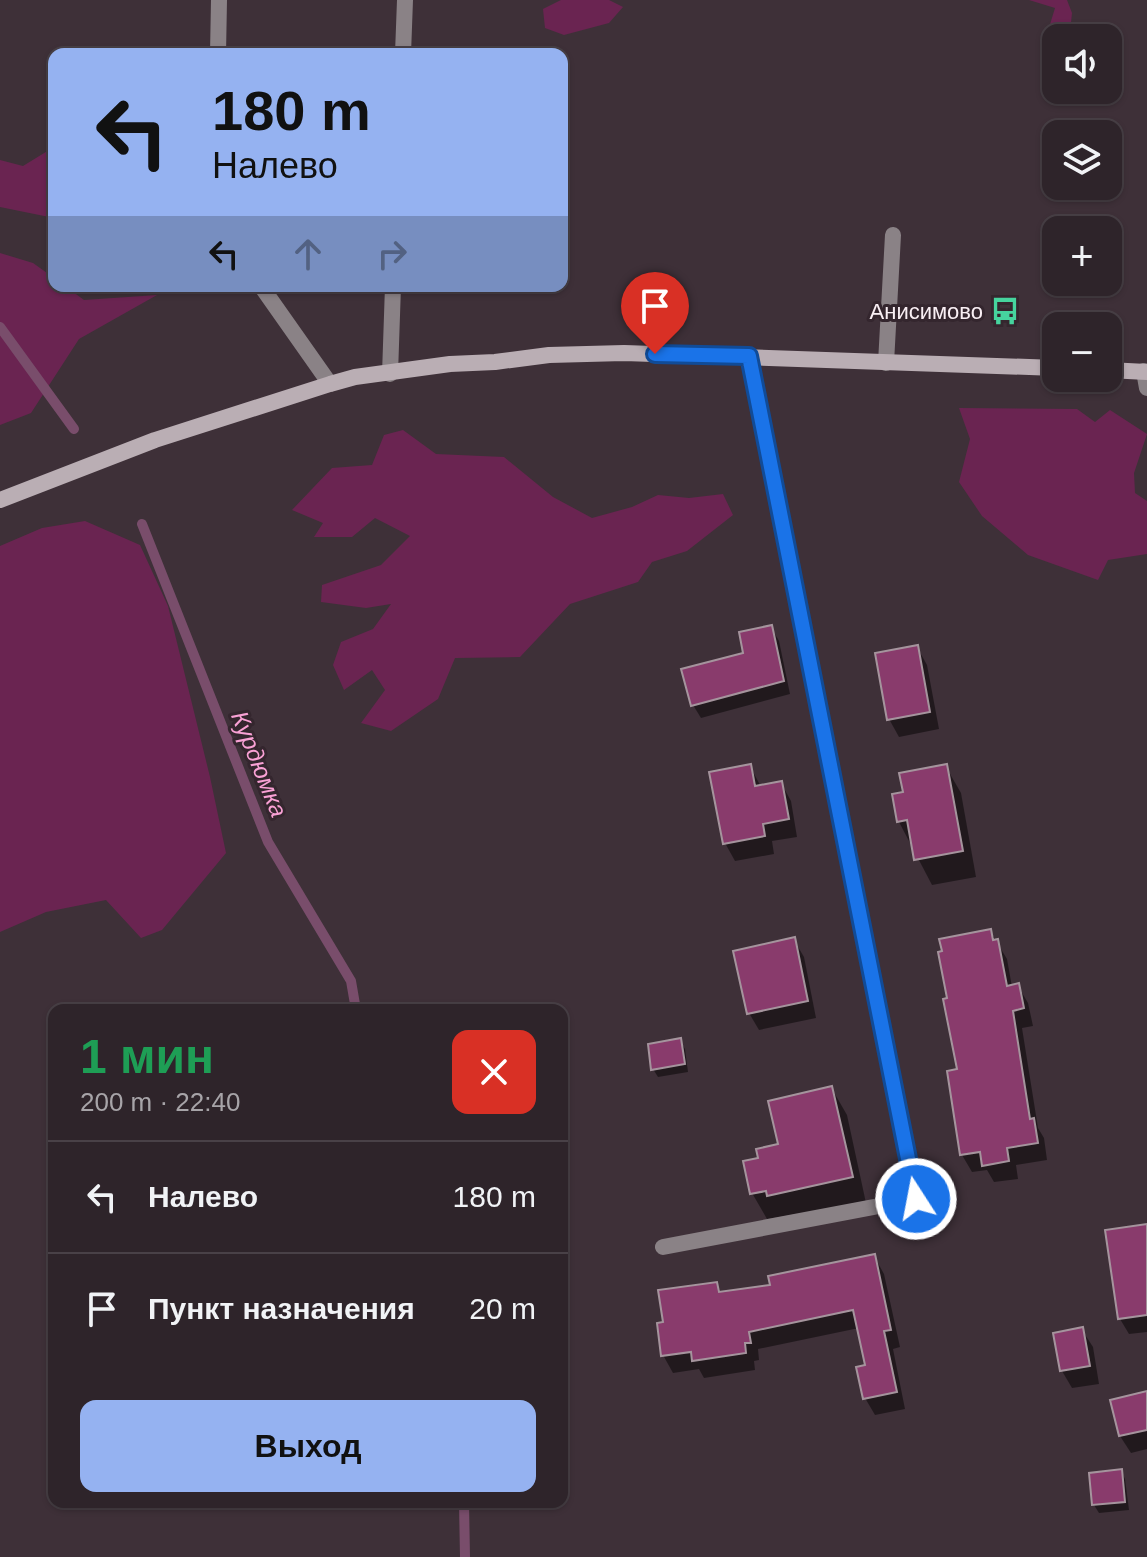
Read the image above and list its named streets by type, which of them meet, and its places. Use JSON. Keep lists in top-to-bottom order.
{
  "water": ["Курдюмка"],
  "places": {
    "bus stop": ["Анисимово"]
  },
  "page": {
    "map_buttons": ["+", "−"],
    "turn": ["180 m", "Налево"],
    "heading": ["1 мин", "200 m · 22:40"],
    "list": [
      {
        "name": "Налево",
        "value": "180 m"
      },
      {
        "name": "Пункт назначения",
        "value": "20 m"
      }
    ],
    "buttons": "Выход"
  }
}
